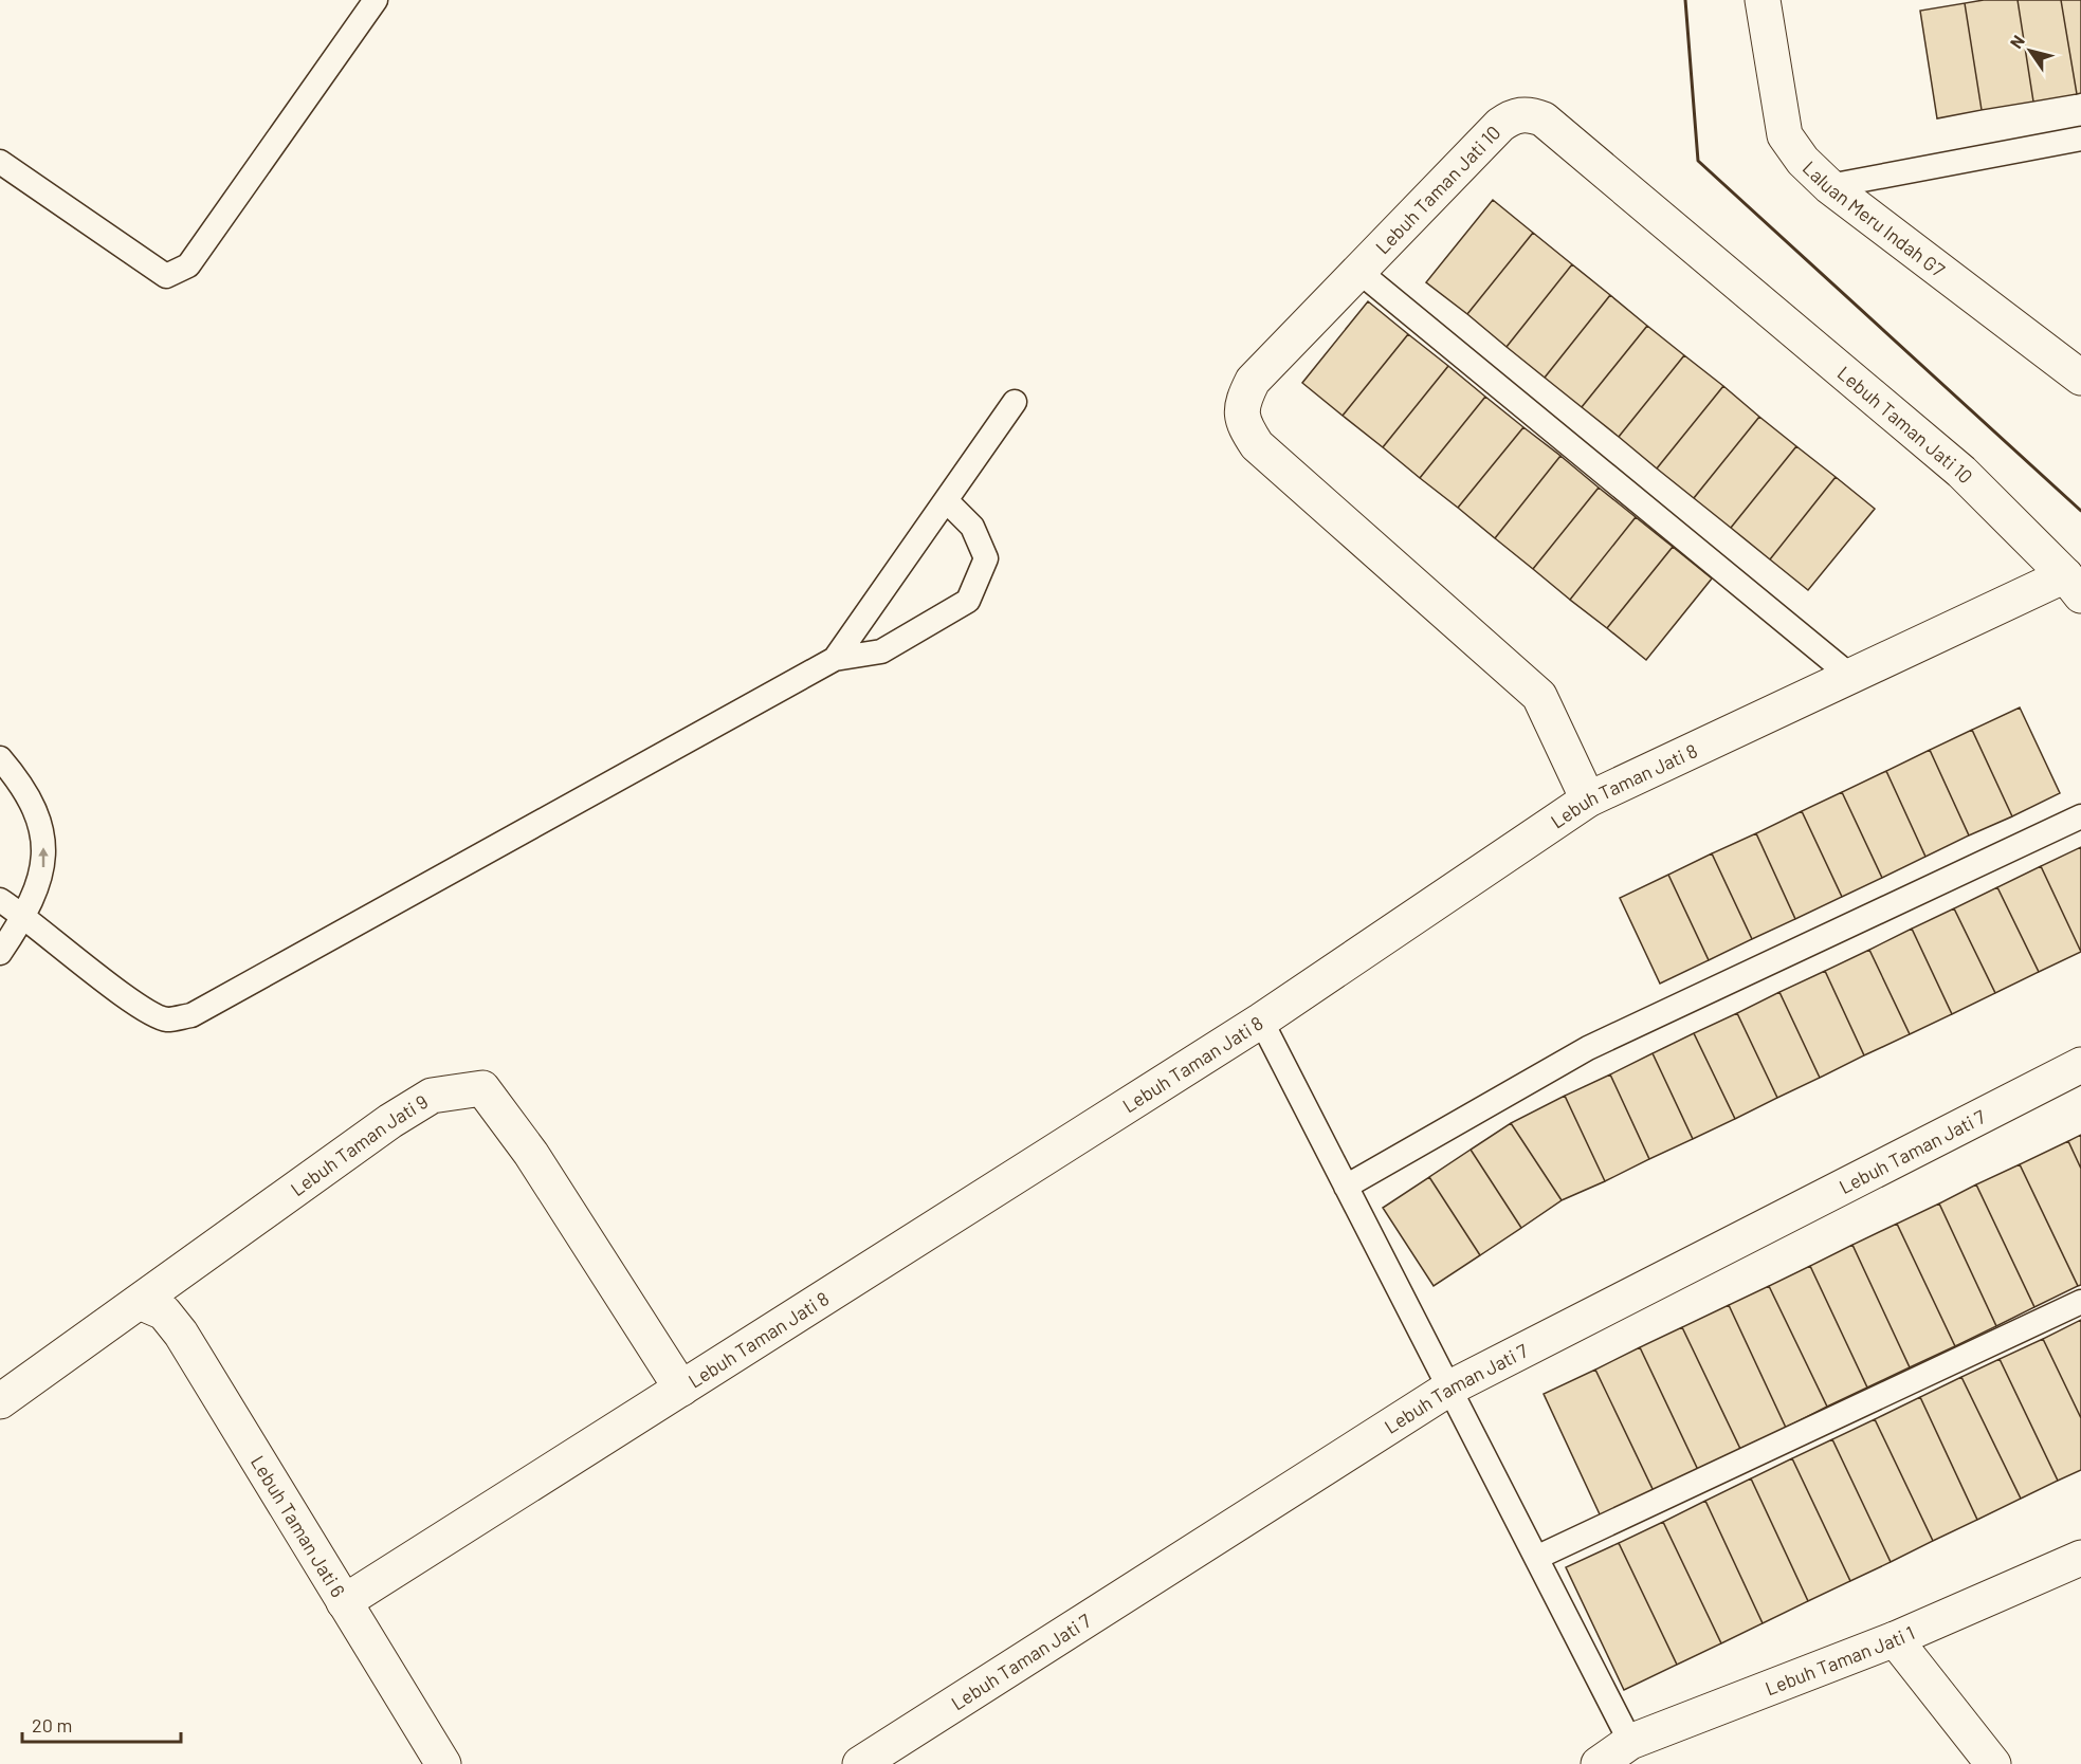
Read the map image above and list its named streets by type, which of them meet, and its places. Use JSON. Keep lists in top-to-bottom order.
{
  "streets": {
    "street": [
      "Lebuh Taman Jati 10",
      "Laluan Meru Indah G7",
      "Lebuh Taman Jati 8",
      "Lebuh Taman Jati 9",
      "Lebuh Taman Jati 7",
      "Lebuh Taman Jati 6",
      "Lebuh Taman Jati 1"
    ]
  },
  "crossings": [
    ["Lebuh Taman Jati 10", "Lebuh Taman Jati 8"],
    ["Lebuh Taman Jati 8", "Lebuh Taman Jati 9"],
    ["Lebuh Taman Jati 8", "Lebuh Taman Jati 6"],
    ["Lebuh Taman Jati 9", "Lebuh Taman Jati 6"]
  ],
  "scale_bar": "20 m",
  "north": "top left"
}
